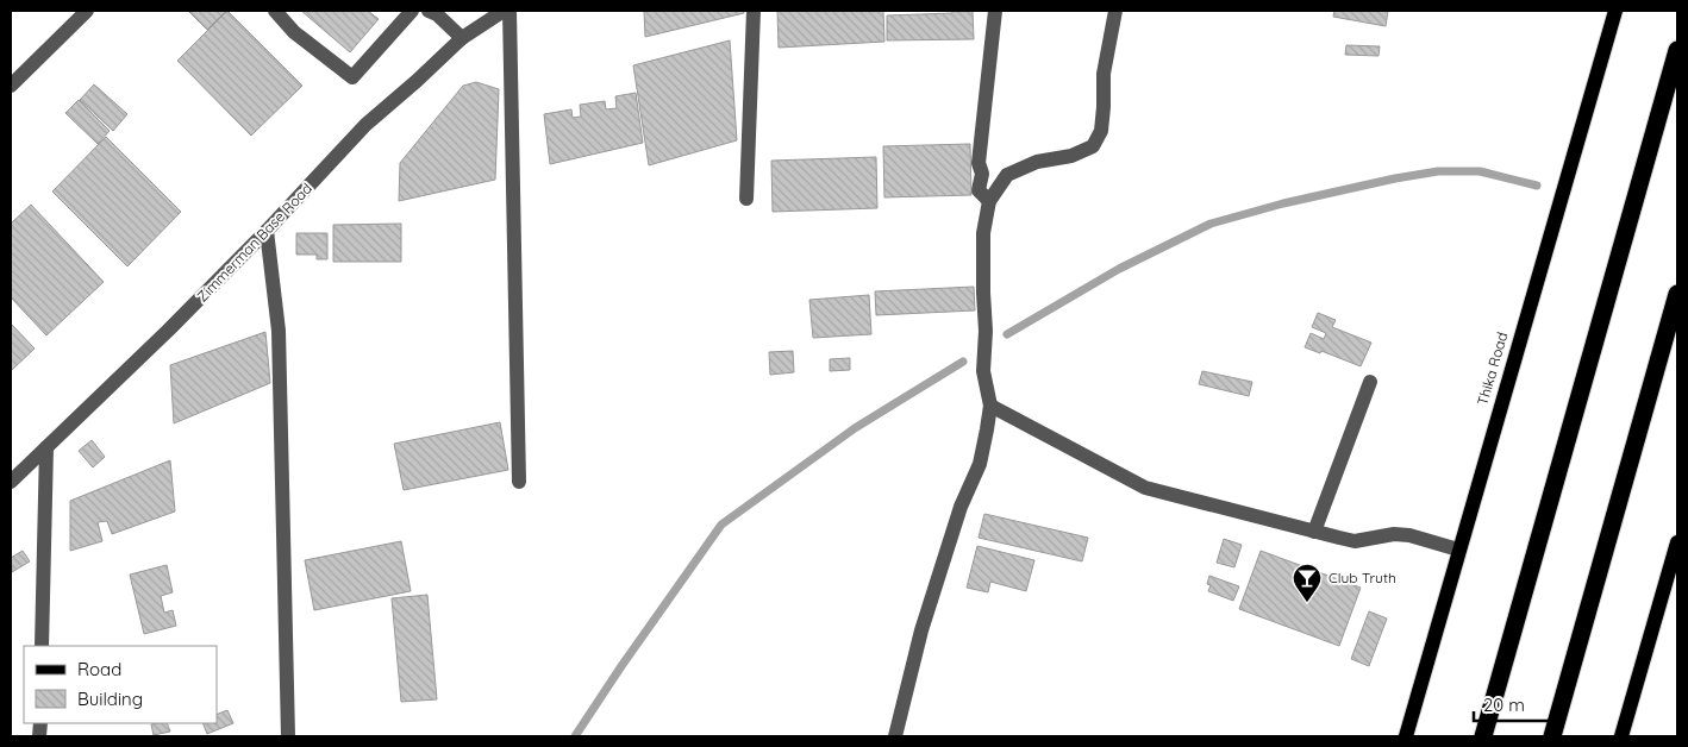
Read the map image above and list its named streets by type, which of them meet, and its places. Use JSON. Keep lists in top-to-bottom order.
{
  "streets": {
    "main road": ["Thika Road"],
    "street": ["Zimmerman Base Road"]
  },
  "places": {
    "bar": ["Club Truth"]
  },
  "legend": ["Road", "Building"],
  "scale_bar": "20 m"
}
